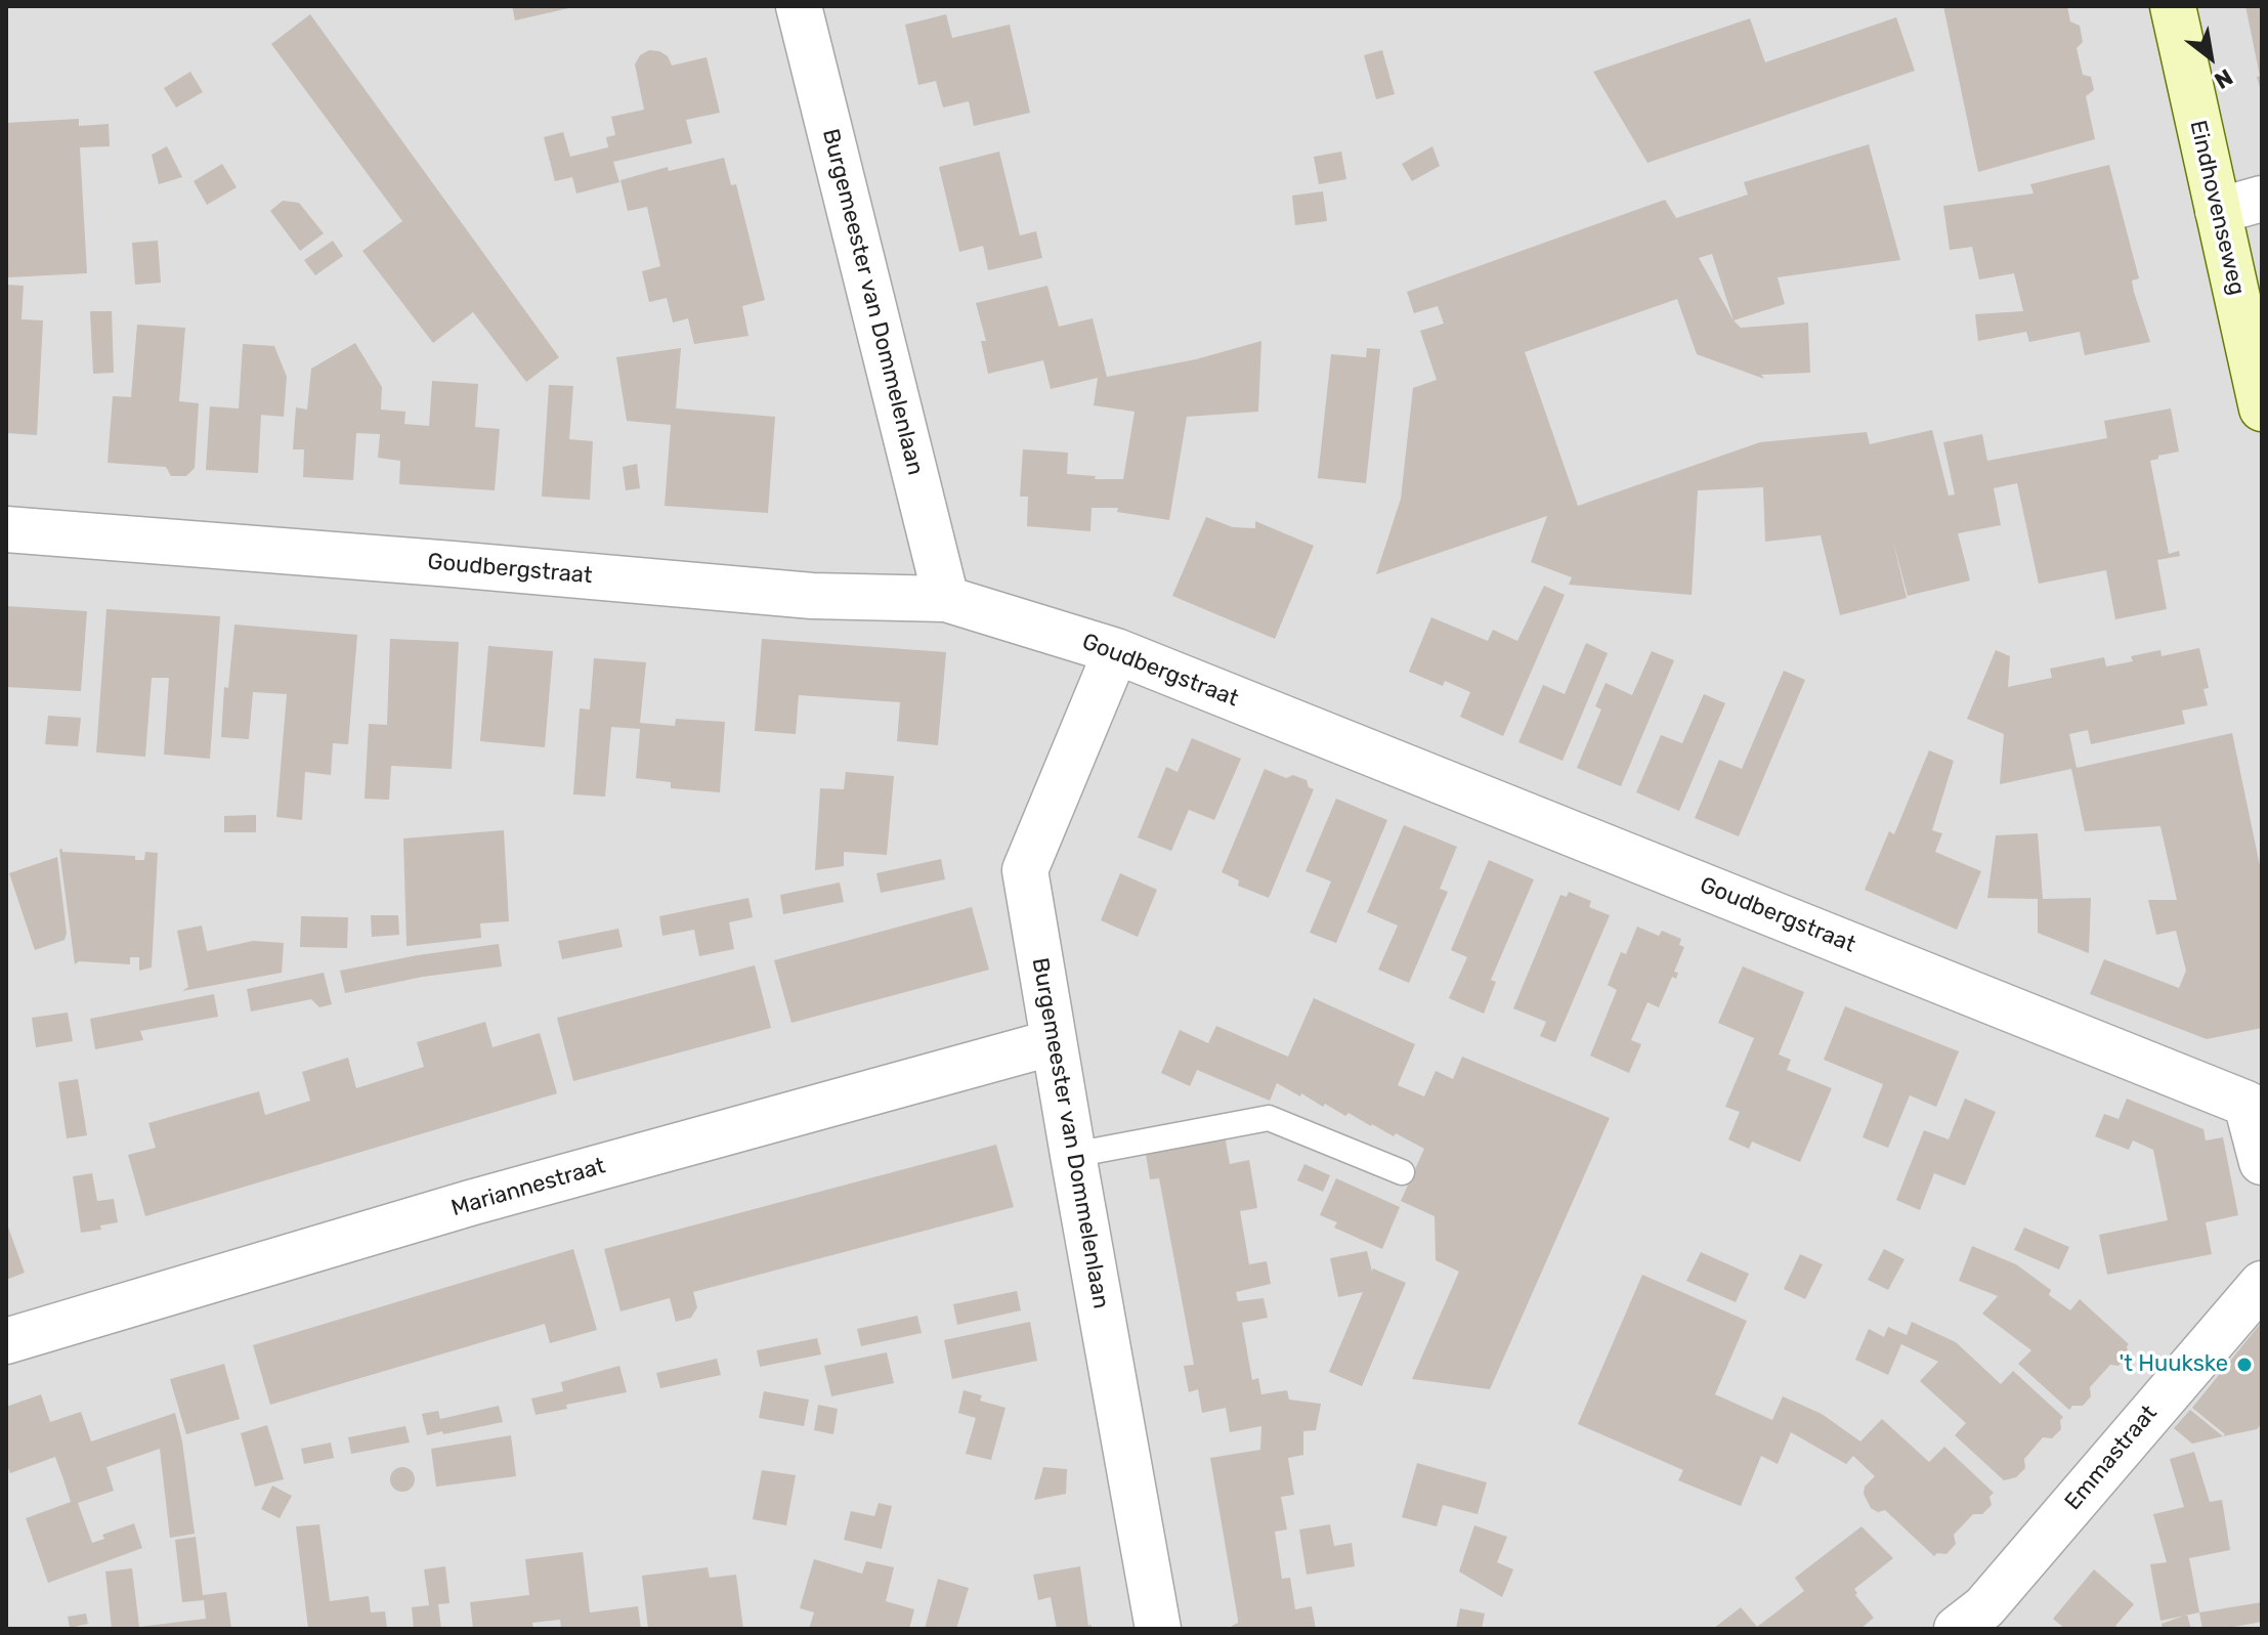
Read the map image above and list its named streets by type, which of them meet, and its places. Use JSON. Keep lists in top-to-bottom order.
{
  "streets": {
    "main road": ["Eindhovenseweg"],
    "street": [
      "Burgemeester van Dommelenlaan",
      "Goudbergstraat",
      "Mariannestraat",
      "Emmastraat"
    ]
  },
  "crossings": [
    ["Burgemeester van Dommelenlaan", "Goudbergstraat"],
    ["Burgemeester van Dommelenlaan", "Mariannestraat"]
  ],
  "places": ["'t Huukske"],
  "north": "bottom right"
}
